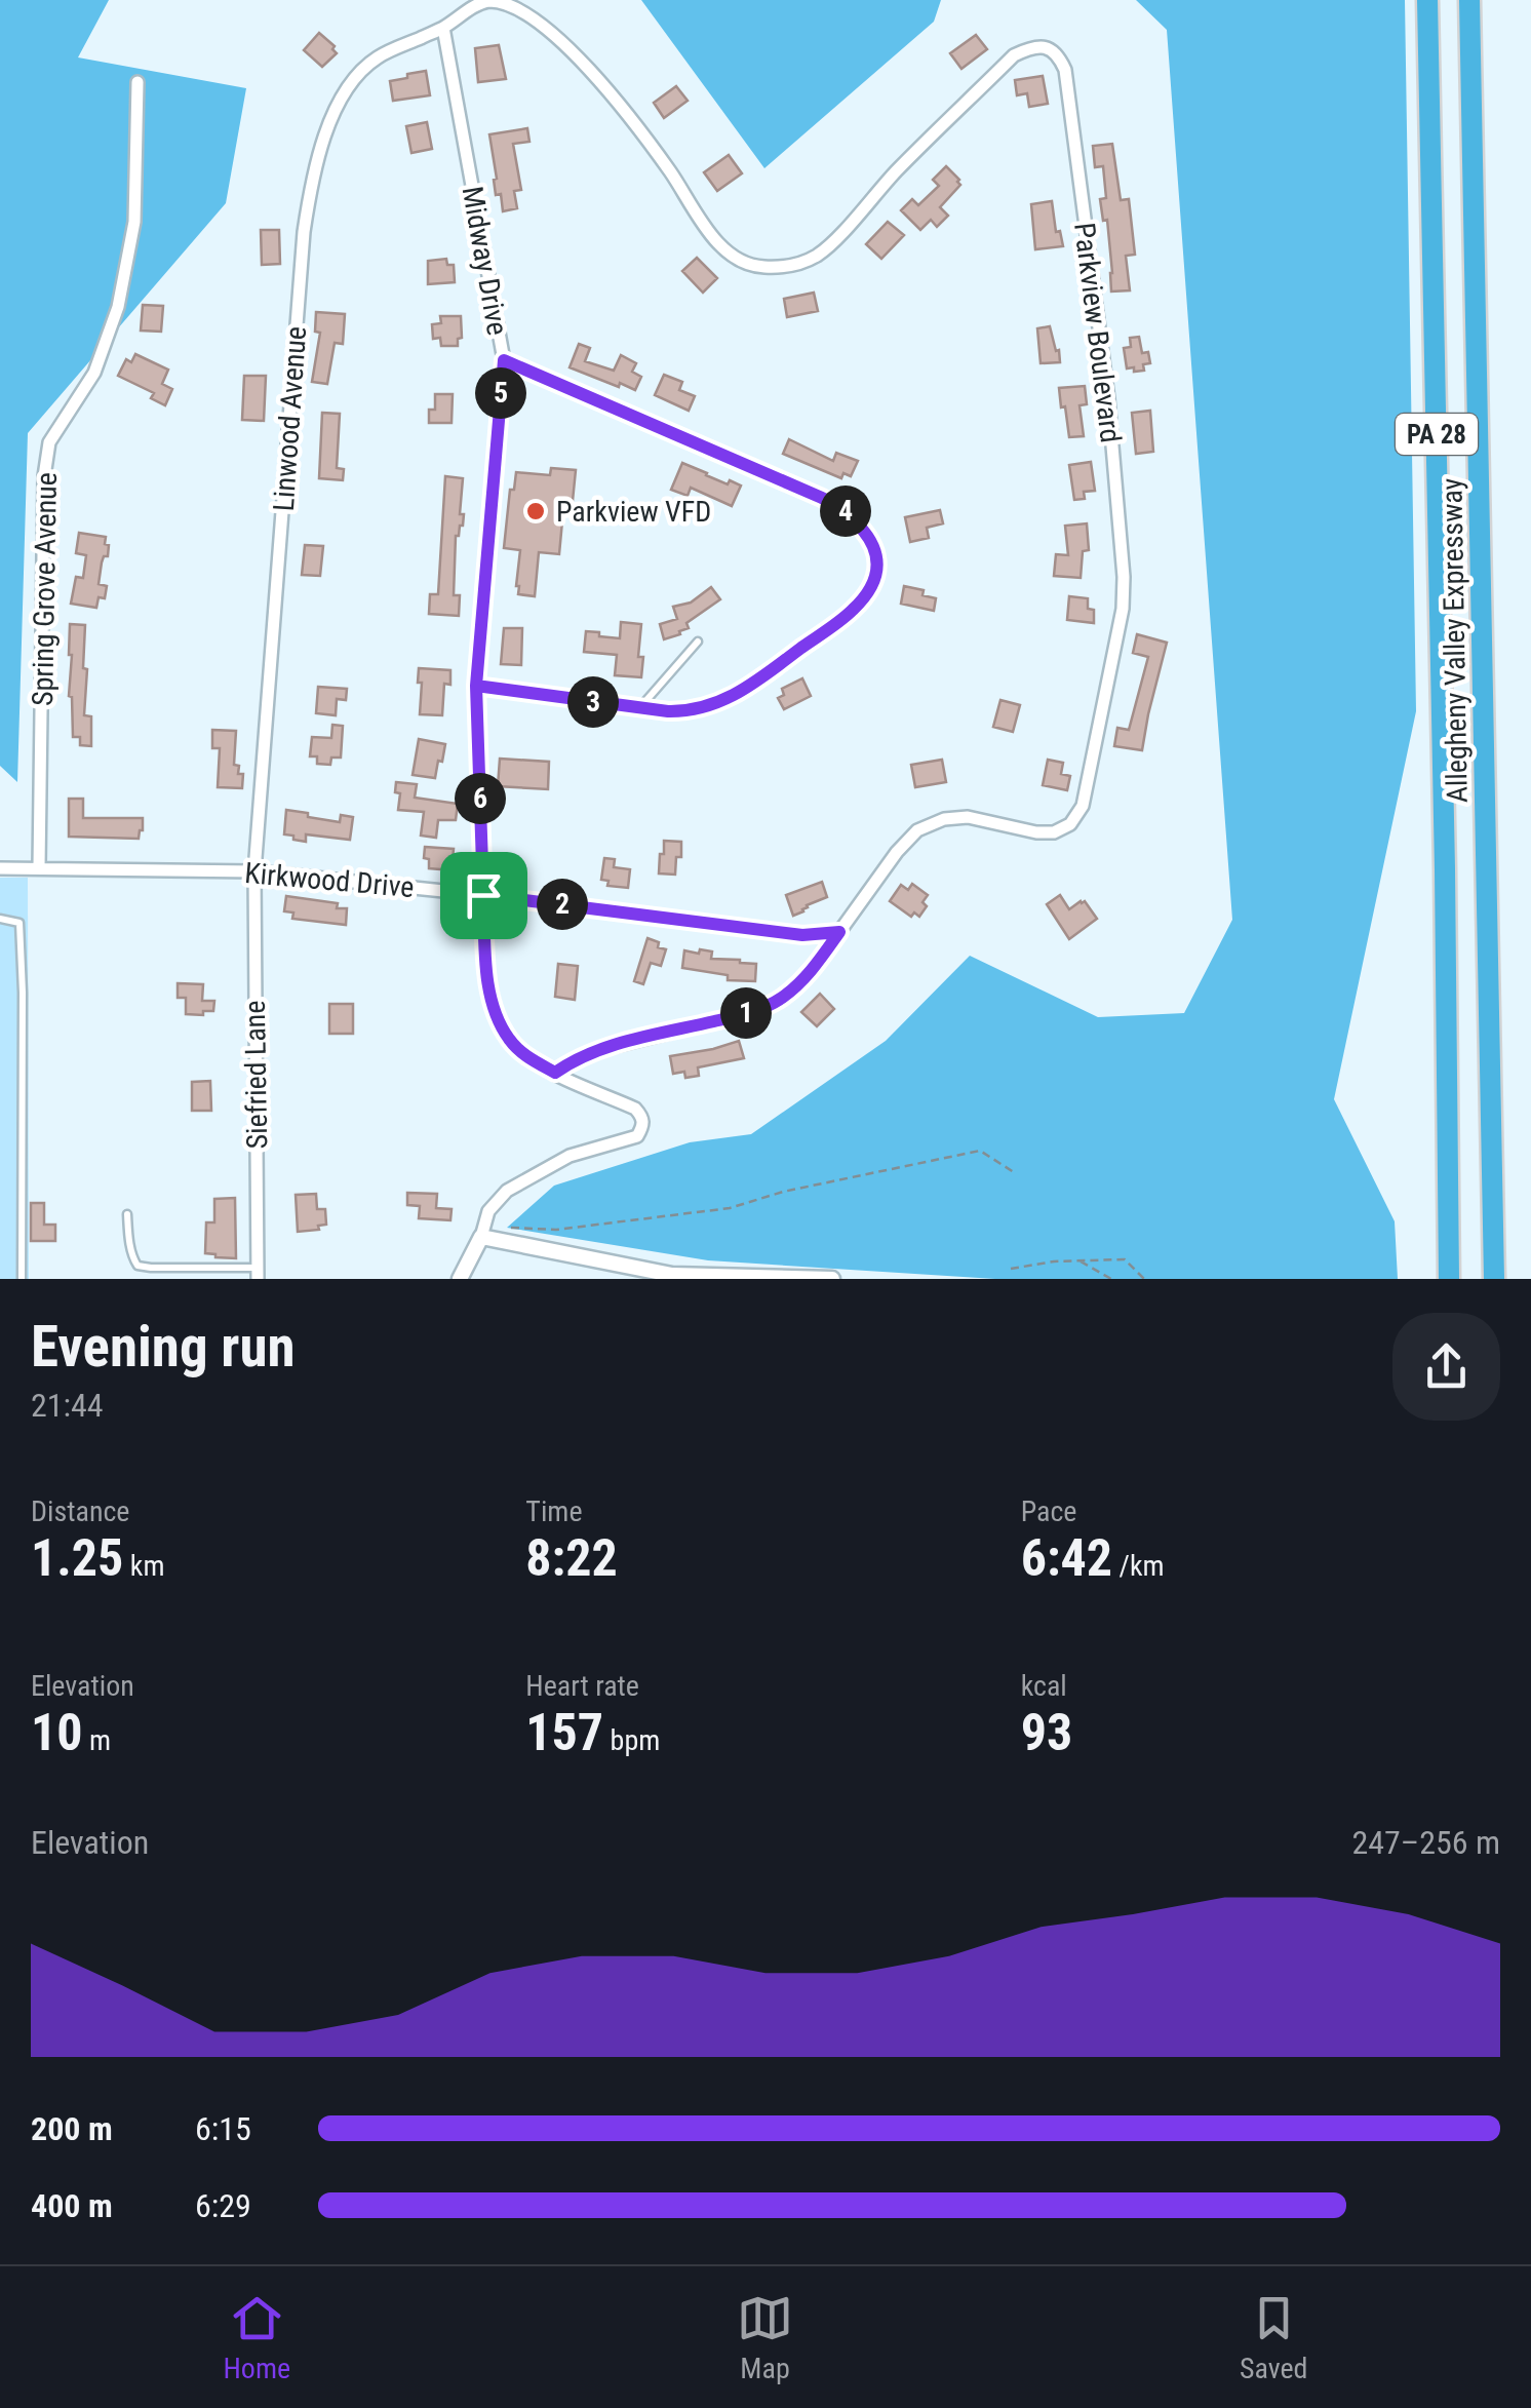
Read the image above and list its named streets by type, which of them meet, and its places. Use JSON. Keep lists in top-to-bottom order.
{
  "streets": {
    "highway": ["PA 28", "Allegheny Valley Expressway"],
    "street": [
      "Midway Drive",
      "Parkview Boulevard",
      "Linwood Avenue",
      "Spring Grove Avenue",
      "Kirkwood Drive",
      "Siefried Lane"
    ]
  },
  "crossings": [
    ["Midway Drive", "Parkview Boulevard"],
    ["Midway Drive", "Linwood Avenue"],
    ["Midway Drive", "Kirkwood Drive"],
    ["Parkview Boulevard", "Linwood Avenue"],
    ["Parkview Boulevard", "Kirkwood Drive"],
    ["Linwood Avenue", "Kirkwood Drive"],
    ["Linwood Avenue", "Siefried Lane"],
    ["Spring Grove Avenue", "Kirkwood Drive"],
    ["Kirkwood Drive", "Siefried Lane"]
  ],
  "places": ["Parkview VFD"],
  "page": {
    "pins": [
      "5",
      "4",
      "3",
      "6",
      "2",
      "1"
    ],
    "heading": ["Evening run", "21:44"],
    "stats": [
      ["Distance", "1.25 km"],
      ["Time", "8:22"],
      ["Pace", "6:42 /km"],
      ["Elevation", "10 m"],
      ["Heart rate", "157 bpm"],
      ["kcal", "93"]
    ],
    "chart": ["Elevation", "247–256 m"],
    "list": [
      {
        "name": "200 m",
        "note": "6:15"
      },
      {
        "name": "400 m",
        "note": "6:29"
      }
    ],
    "tabs": ["Home", "Map", "Saved"]
  }
}
